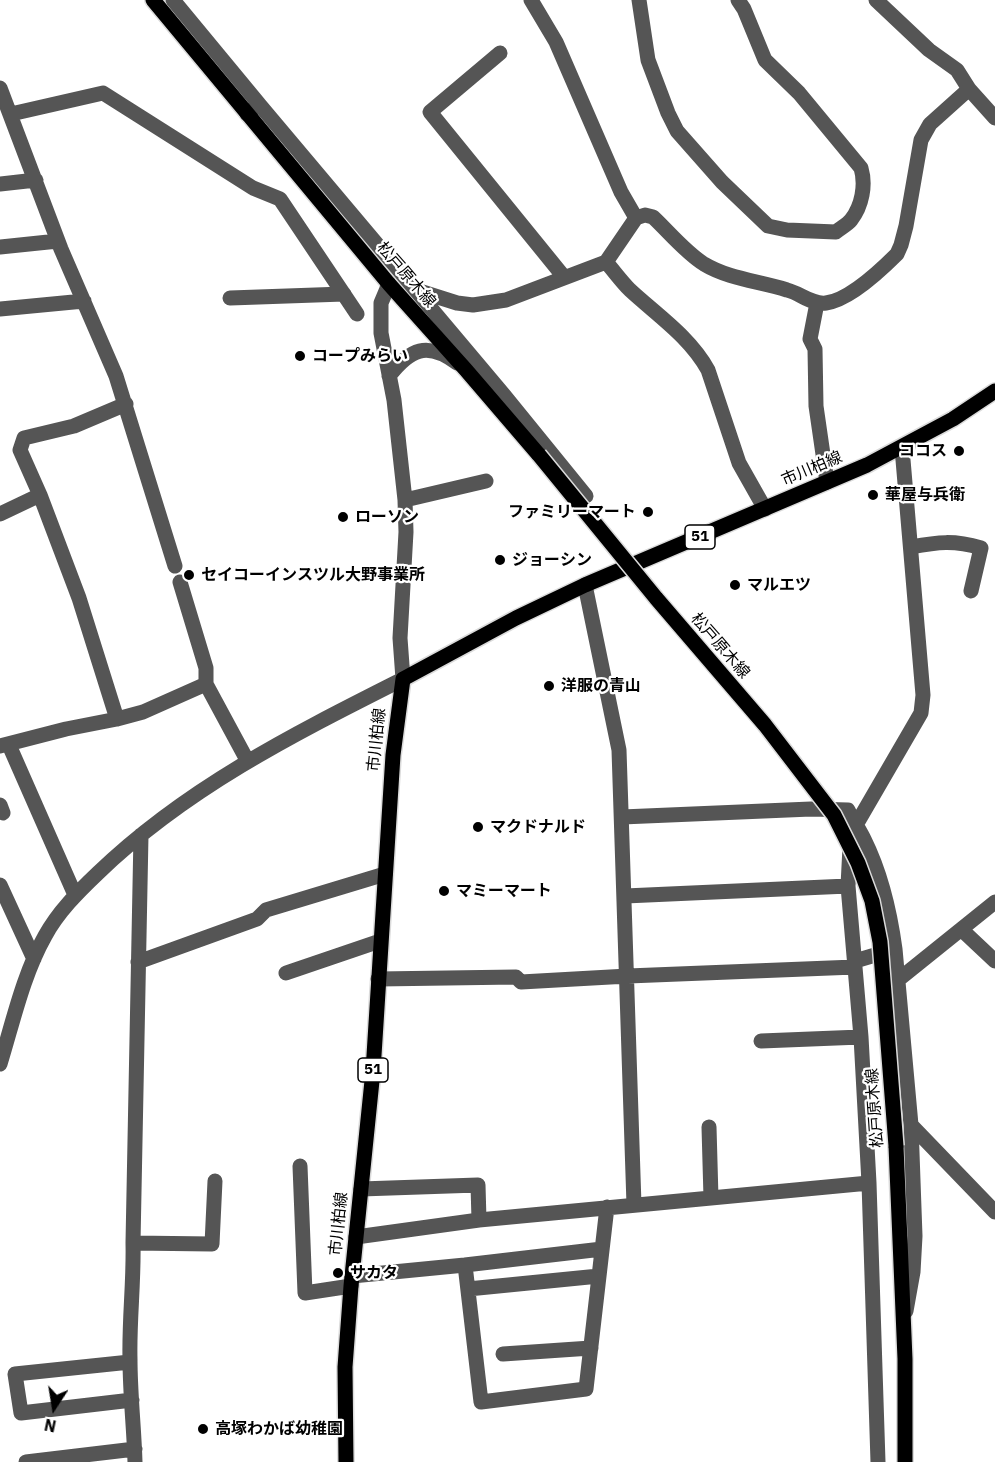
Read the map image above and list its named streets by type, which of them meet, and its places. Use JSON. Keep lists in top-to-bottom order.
{
  "streets": {
    "main road": ["松戸原木線", "市川柏線", "51"]
  },
  "places": [
    "コープみらい",
    "ココス",
    "華屋与兵衛",
    "ファミリーマート",
    "ローソン",
    "ジョーシン",
    "セイコーインスツル大野事業所",
    "マルエツ",
    "洋服の青山",
    "マクドナルド",
    "マミーマート",
    "サカタ",
    "高塚わかば幼稚園"
  ],
  "north": "bottom"
}
